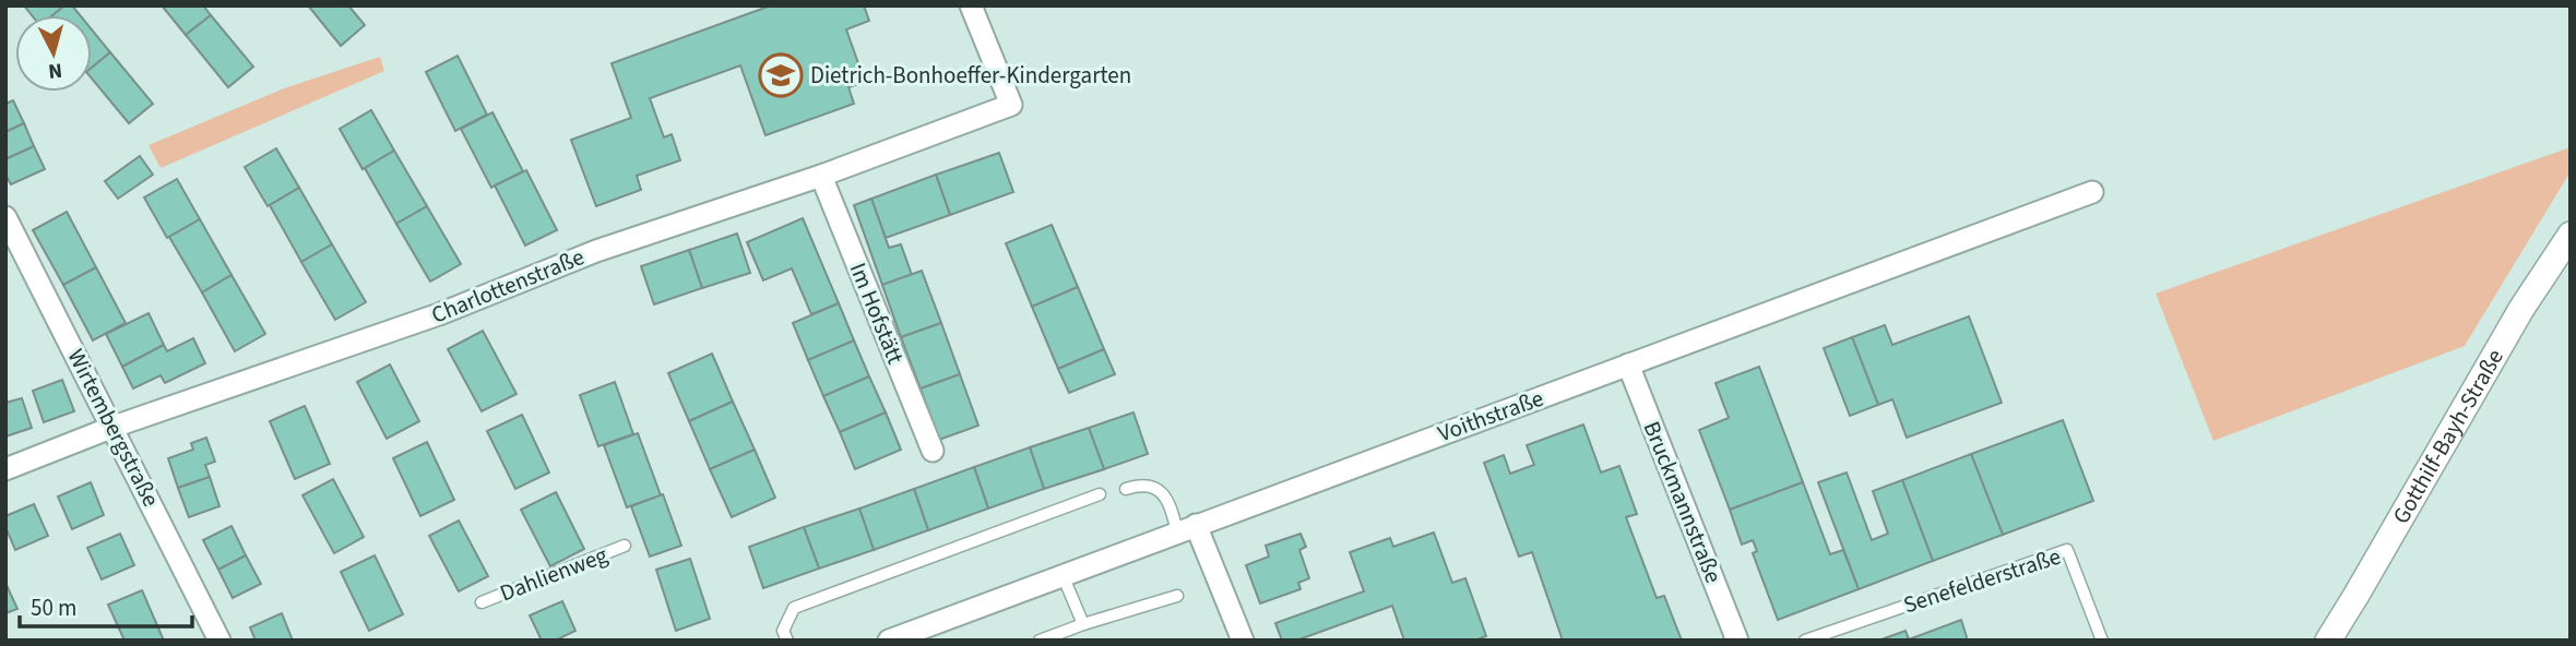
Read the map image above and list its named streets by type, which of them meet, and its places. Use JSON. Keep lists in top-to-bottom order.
{
  "streets": {
    "street": [
      "Charlottenstraße",
      "Im Hofstätt",
      "Voithstraße",
      "Wirtembergstraße",
      "Gotthilf-Bayh-Straße",
      "Bruckmannstraße"
    ],
    "lane": ["Dahlienweg", "Senefelderstraße"]
  },
  "crossings": [
    ["Charlottenstraße", "Im Hofstätt"],
    ["Charlottenstraße", "Wirtembergstraße"],
    ["Voithstraße", "Bruckmannstraße"]
  ],
  "places": {
    "school or university": ["Dietrich-Bonhoeffer-Kindergarten"]
  },
  "scale_bar": "50 m",
  "north": "bottom"
}
